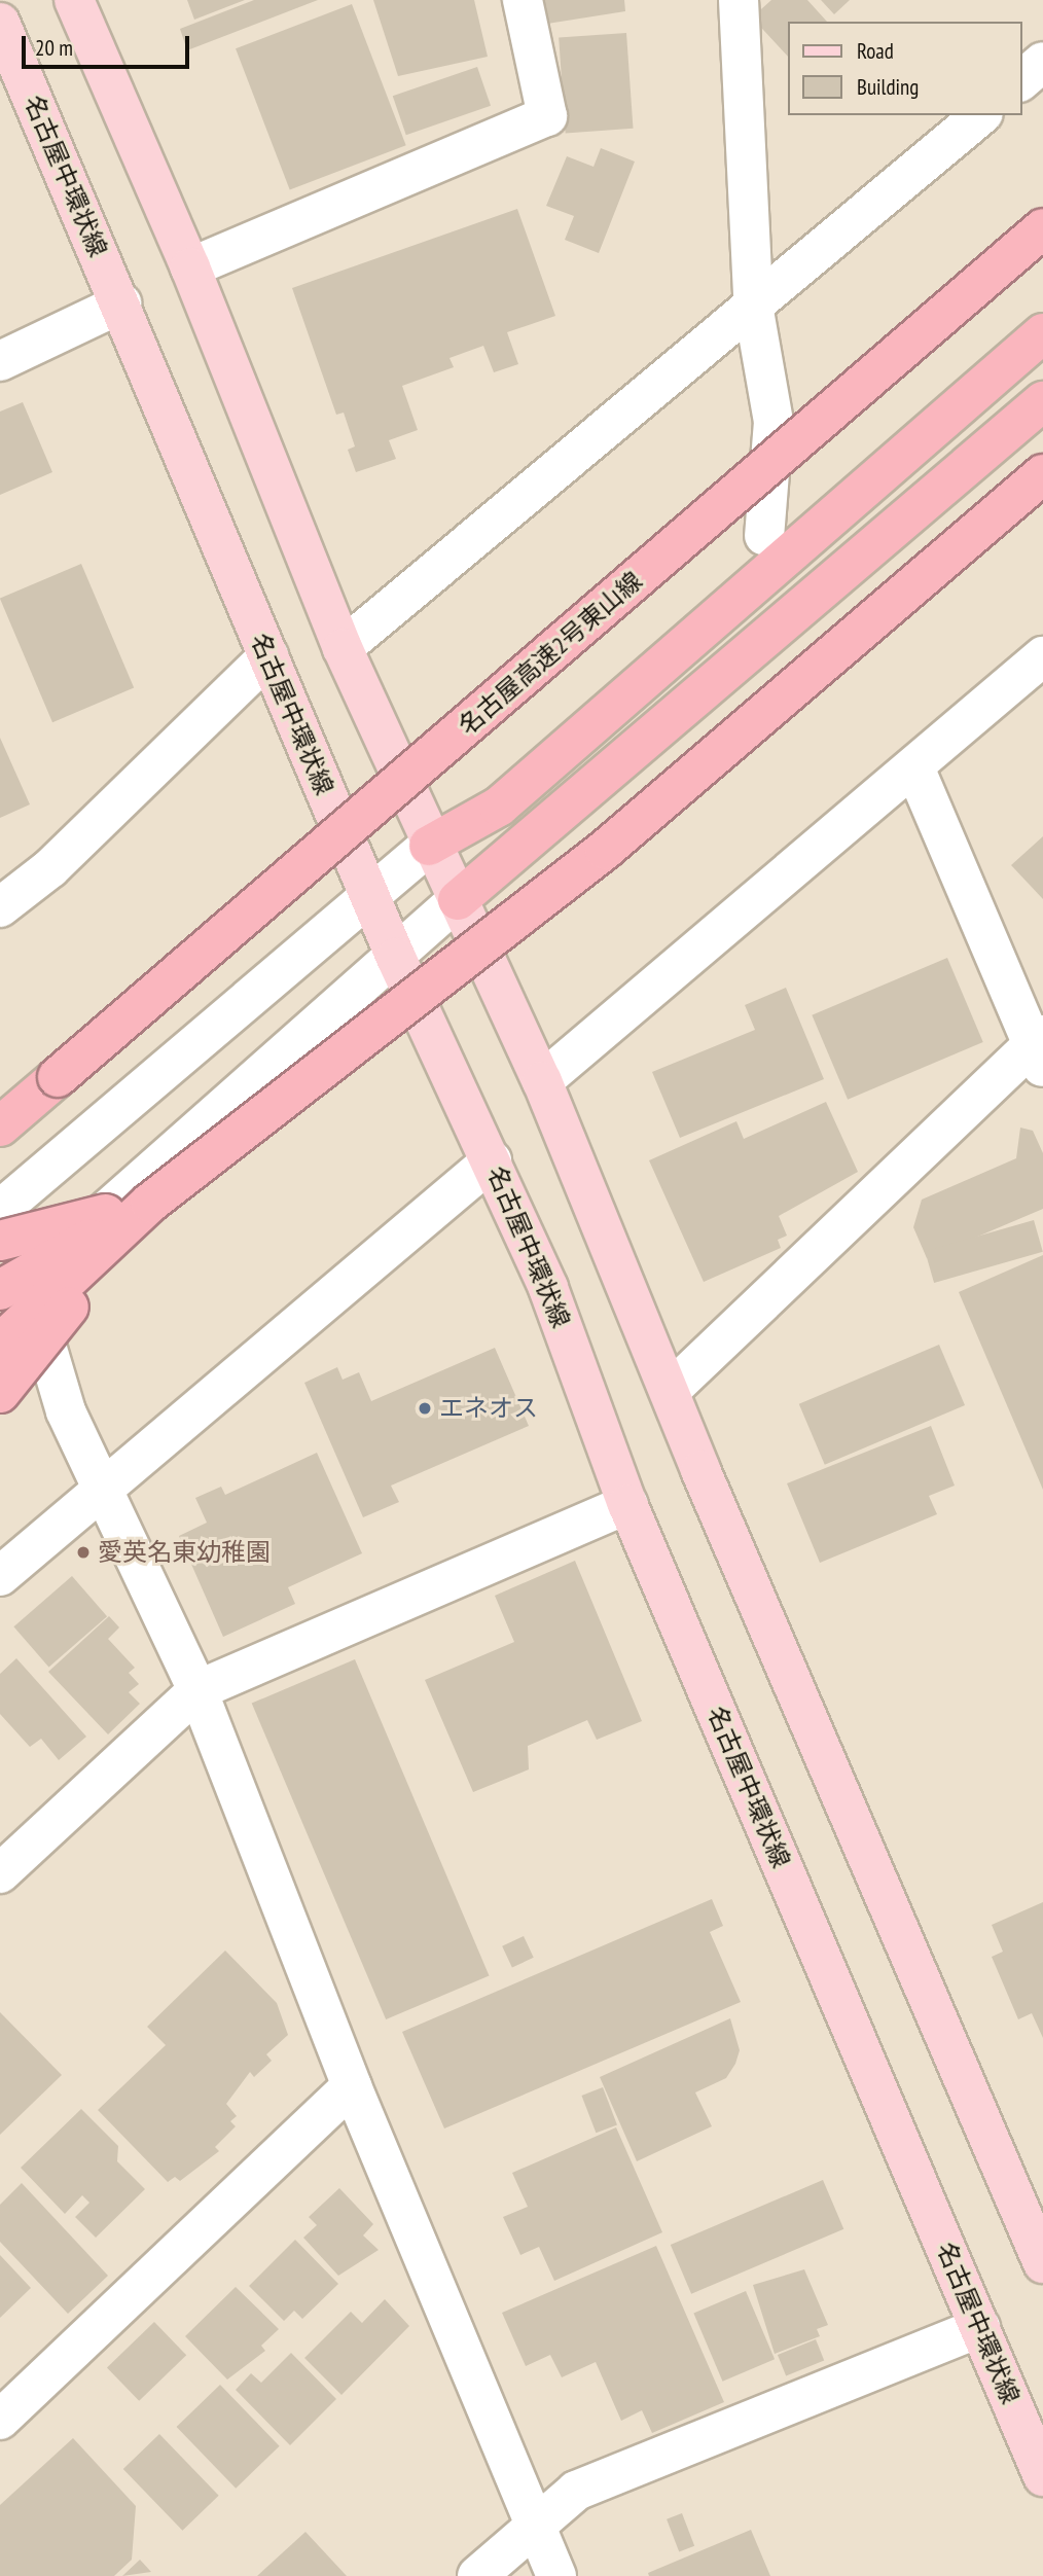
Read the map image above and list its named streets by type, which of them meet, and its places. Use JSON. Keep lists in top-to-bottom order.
{
  "streets": {
    "highway": ["名古屋高速2号東山線"],
    "main road": ["名古屋中環状線"]
  },
  "places": ["エネオス", "愛英名東幼稚園"],
  "legend": ["Road", "Building"],
  "scale_bar": "20 m"
}
